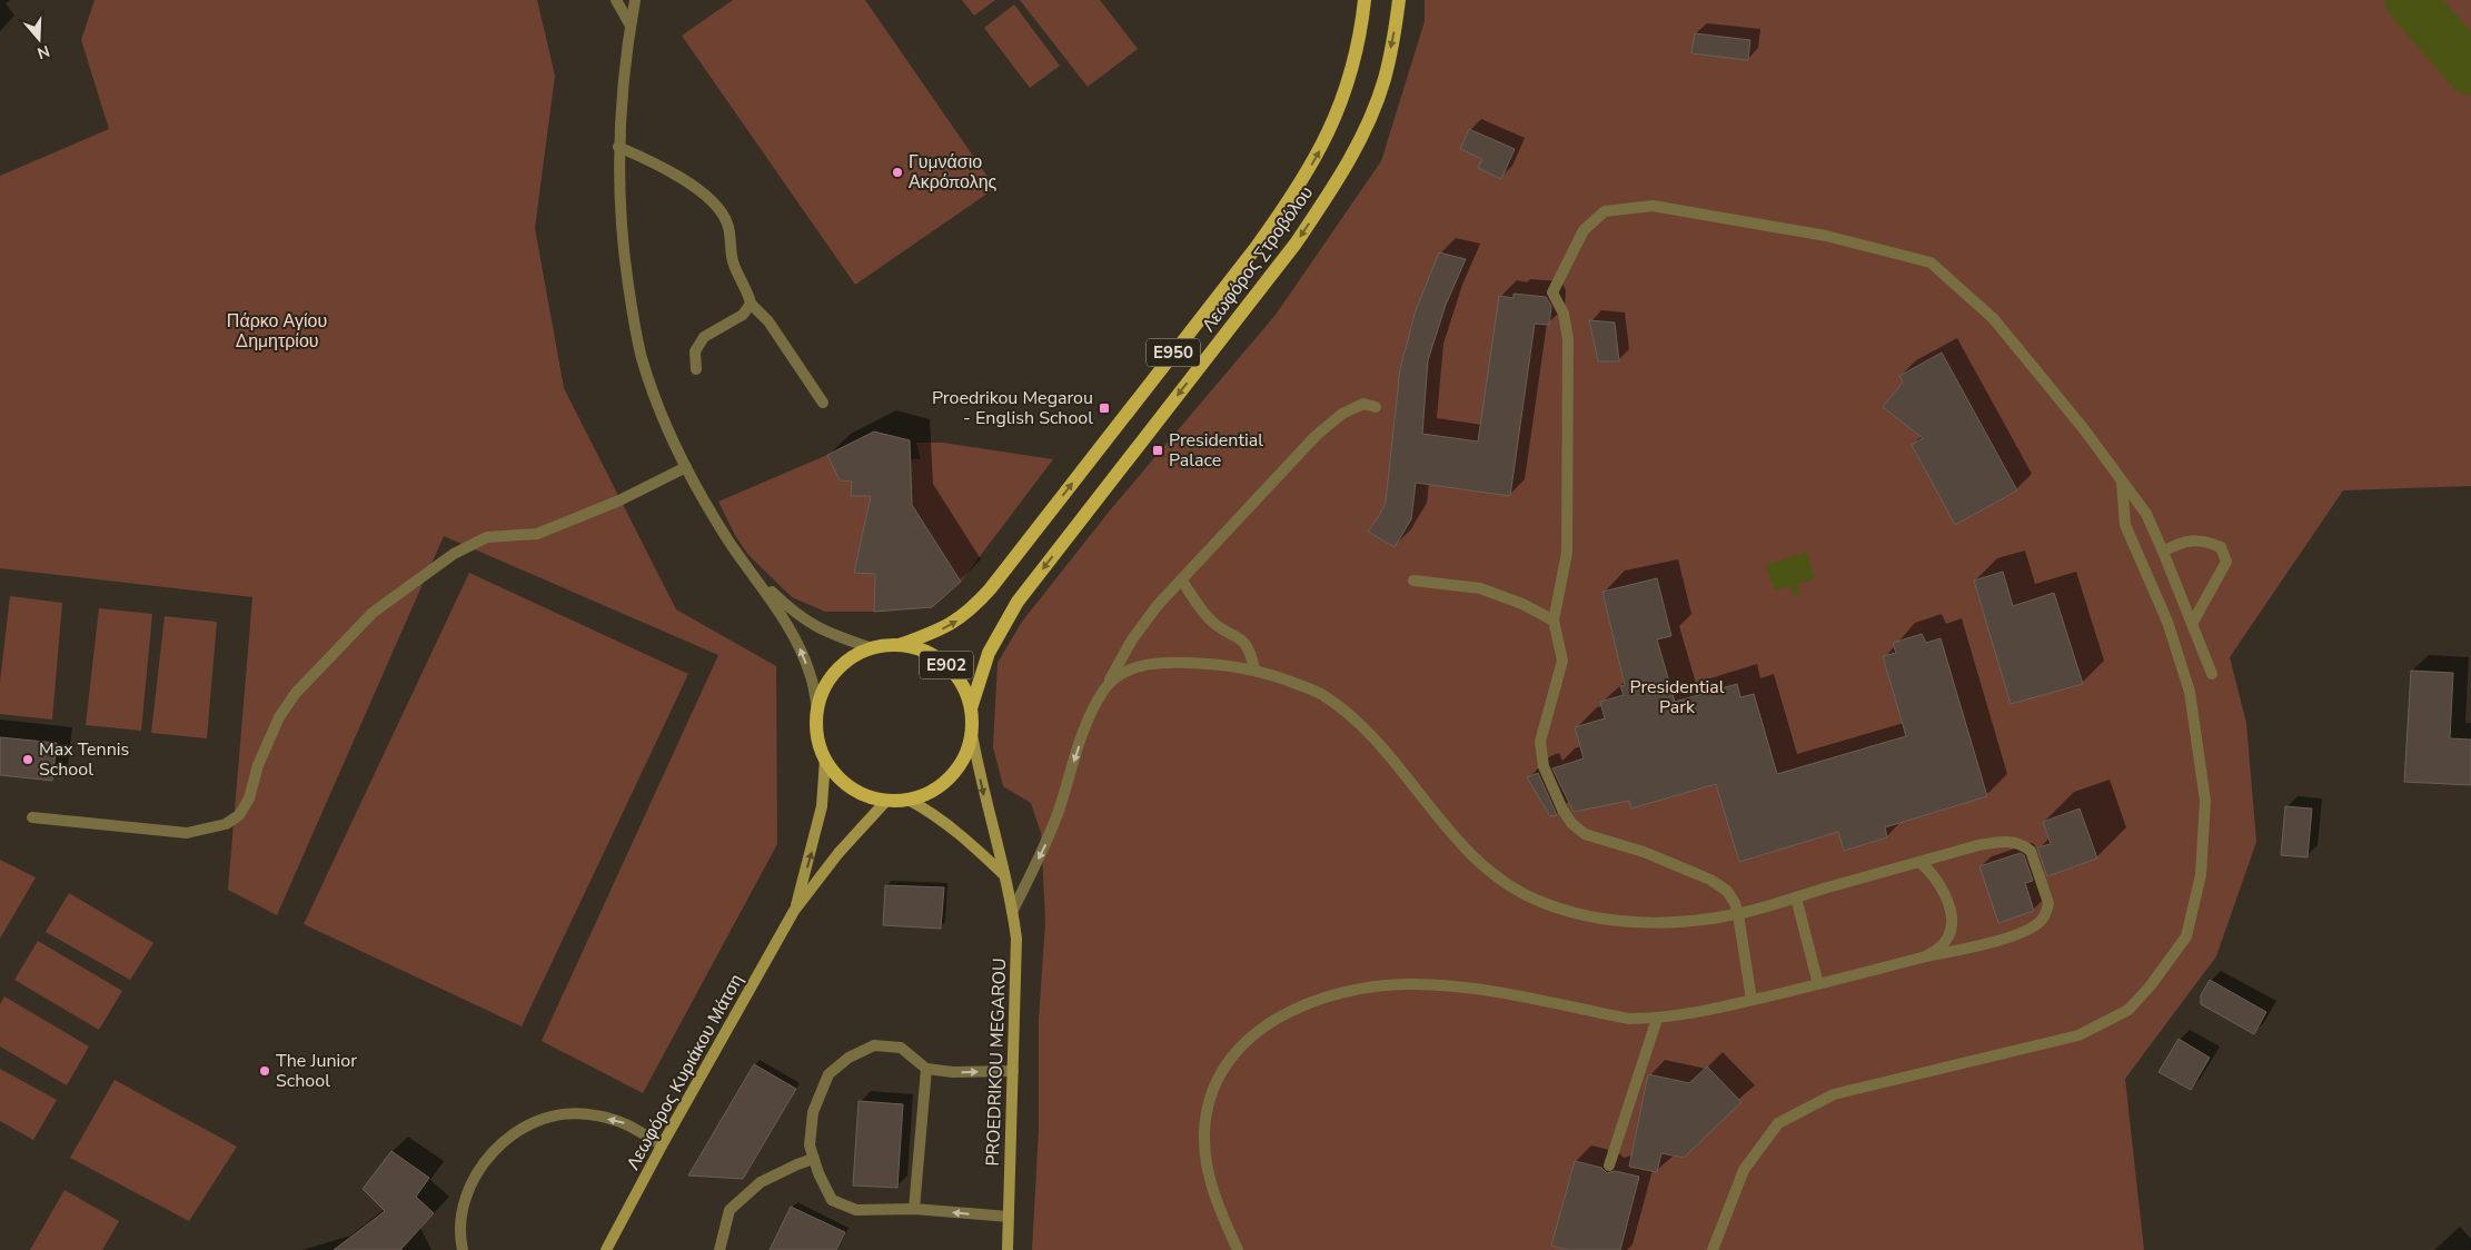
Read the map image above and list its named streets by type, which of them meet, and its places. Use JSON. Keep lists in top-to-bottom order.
{
  "streets": {
    "main road": [
      "Λεωφόρος Στροβόλου",
      "E950",
      "E902",
      "PROEDRIKOU MEGAROU",
      "Λεωφόρος Κυριάκου Μάτση"
    ]
  },
  "crossings": [
    ["Λεωφόρος Στροβόλου", "E902"],
    ["Λεωφόρος Στροβόλου", "PROEDRIKOU MEGAROU"],
    ["Λεωφόρος Στροβόλου", "Λεωφόρος Κυριάκου Μάτση"],
    ["E902", "PROEDRIKOU MEGAROU"],
    ["E902", "Λεωφόρος Κυριάκου Μάτση"],
    ["PROEDRIKOU MEGAROU", "Λεωφόρος Κυριάκου Μάτση"]
  ],
  "parks": ["Πάρκο Αγίου Δημητρίου", "Presidential Park"],
  "places": {
    "other": ["Γυμνάσιο Ακρόπολης", "Max Tennis School", "The Junior School"],
    "transit": ["Proedrikou Megarou - English School", "Presidential Palace"]
  },
  "north": "bottom"
}
